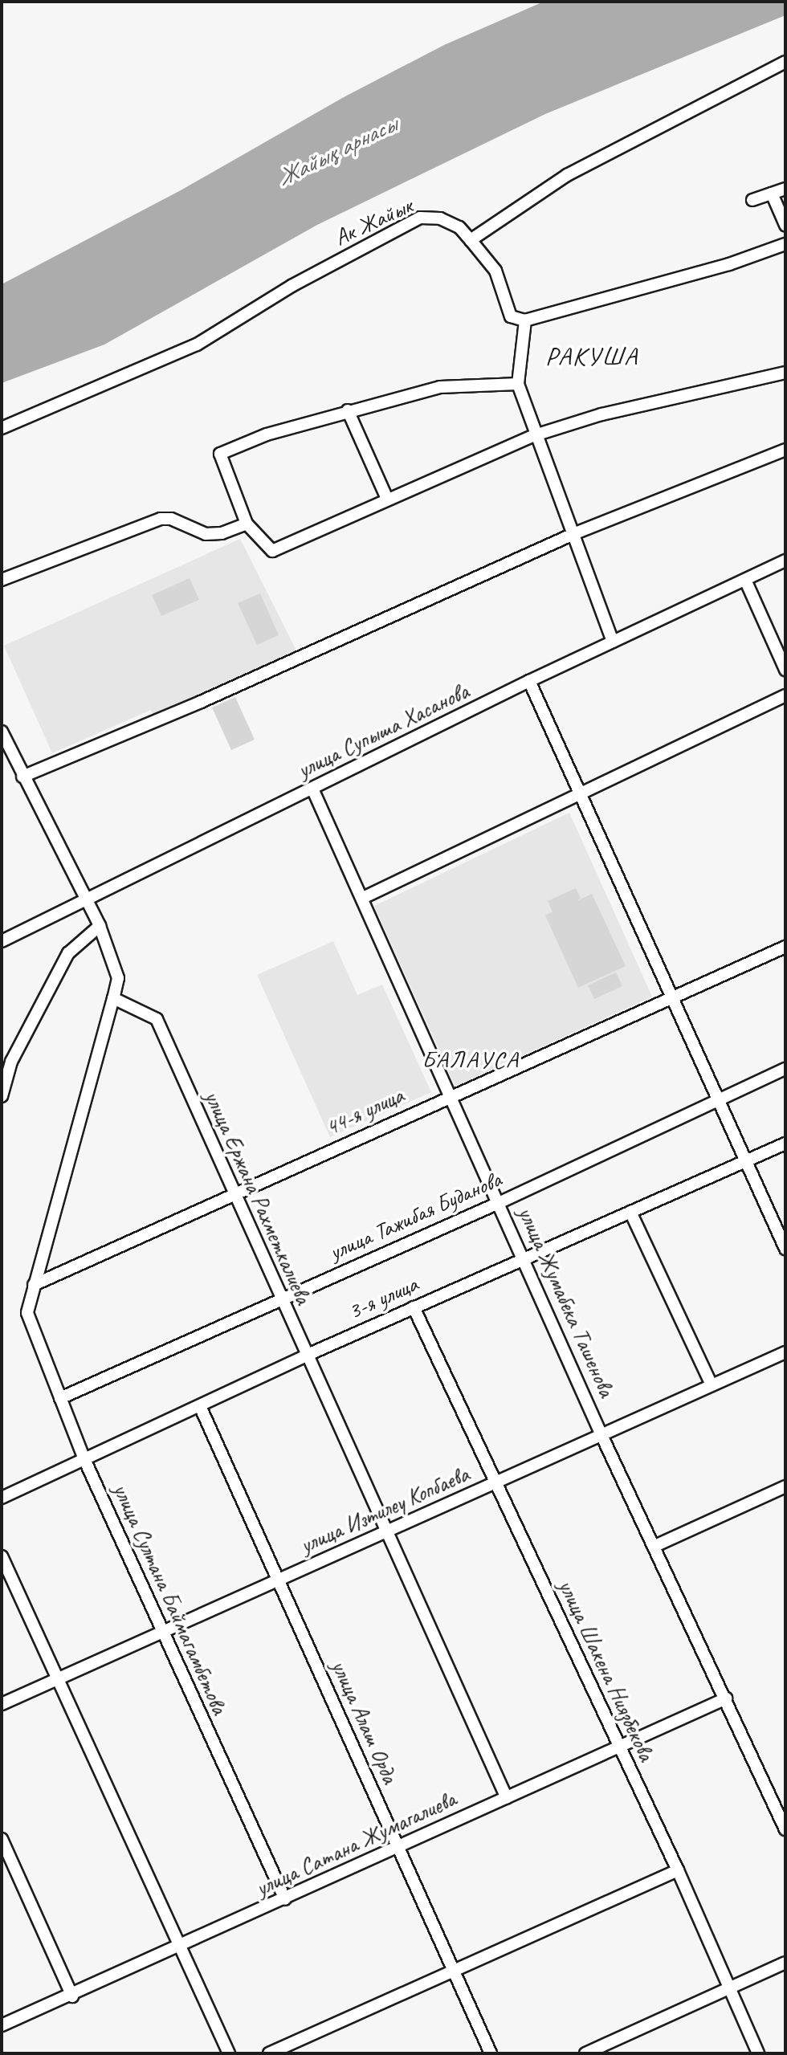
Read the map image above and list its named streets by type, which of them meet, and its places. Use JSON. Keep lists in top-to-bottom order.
{
  "streets": {
    "street": [
      "Ак Жайык",
      "улица Супыша Хасанова",
      "44-я улица",
      "улица Ержана Рахметкалиева",
      "улица Тажибая Буданова",
      "3-я улица",
      "улица Жумабека Ташенова",
      "улица Изтилеу Копбаева",
      "улица Султана Баймагамбетова",
      "улица Шакена Ниязбекова",
      "улица Алаш Орда",
      "улица Сатана Жумагалиева"
    ]
  },
  "crossings": [
    ["улица Супыша Хасанова", "улица Жумабека Ташенова"],
    ["44-я улица", "улица Ержана Рахметкалиева"],
    ["44-я улица", "улица Жумабека Ташенова"],
    ["44-я улица", "улица Султана Баймагамбетова"],
    ["улица Ержана Рахметкалиева", "улица Тажибая Буданова"],
    ["улица Ержана Рахметкалиева", "3-я улица"],
    ["улица Ержана Рахметкалиева", "улица Изтилеу Копбаева"],
    ["улица Ержана Рахметкалиева", "улица Сатана Жумагалиева"],
    ["улица Тажибая Буданова", "улица Жумабека Ташенова"],
    ["улица Тажибая Буданова", "улица Султана Баймагамбетова"],
    ["3-я улица", "улица Жумабека Ташенова"],
    ["3-я улица", "улица Султана Баймагамбетова"],
    ["3-я улица", "улица Шакена Ниязбекова"],
    ["3-я улица", "улица Алаш Орда"],
    ["улица Жумабека Ташенова", "улица Изтилеу Копбаева"],
    ["улица Жумабека Ташенова", "улица Сатана Жумагалиева"],
    ["улица Изтилеу Копбаева", "улица Султана Баймагамбетова"],
    ["улица Изтилеу Копбаева", "улица Шакена Ниязбекова"],
    ["улица Изтилеу Копбаева", "улица Алаш Орда"],
    ["улица Султана Баймагамбетова", "улица Сатана Жумагалиева"],
    ["улица Шакена Ниязбекова", "улица Сатана Жумагалиева"],
    ["улица Алаш Орда", "улица Сатана Жумагалиева"]
  ],
  "districts": ["РАКУША", "БАЛАУСА"],
  "water": ["Жайық арнасы"]
}
